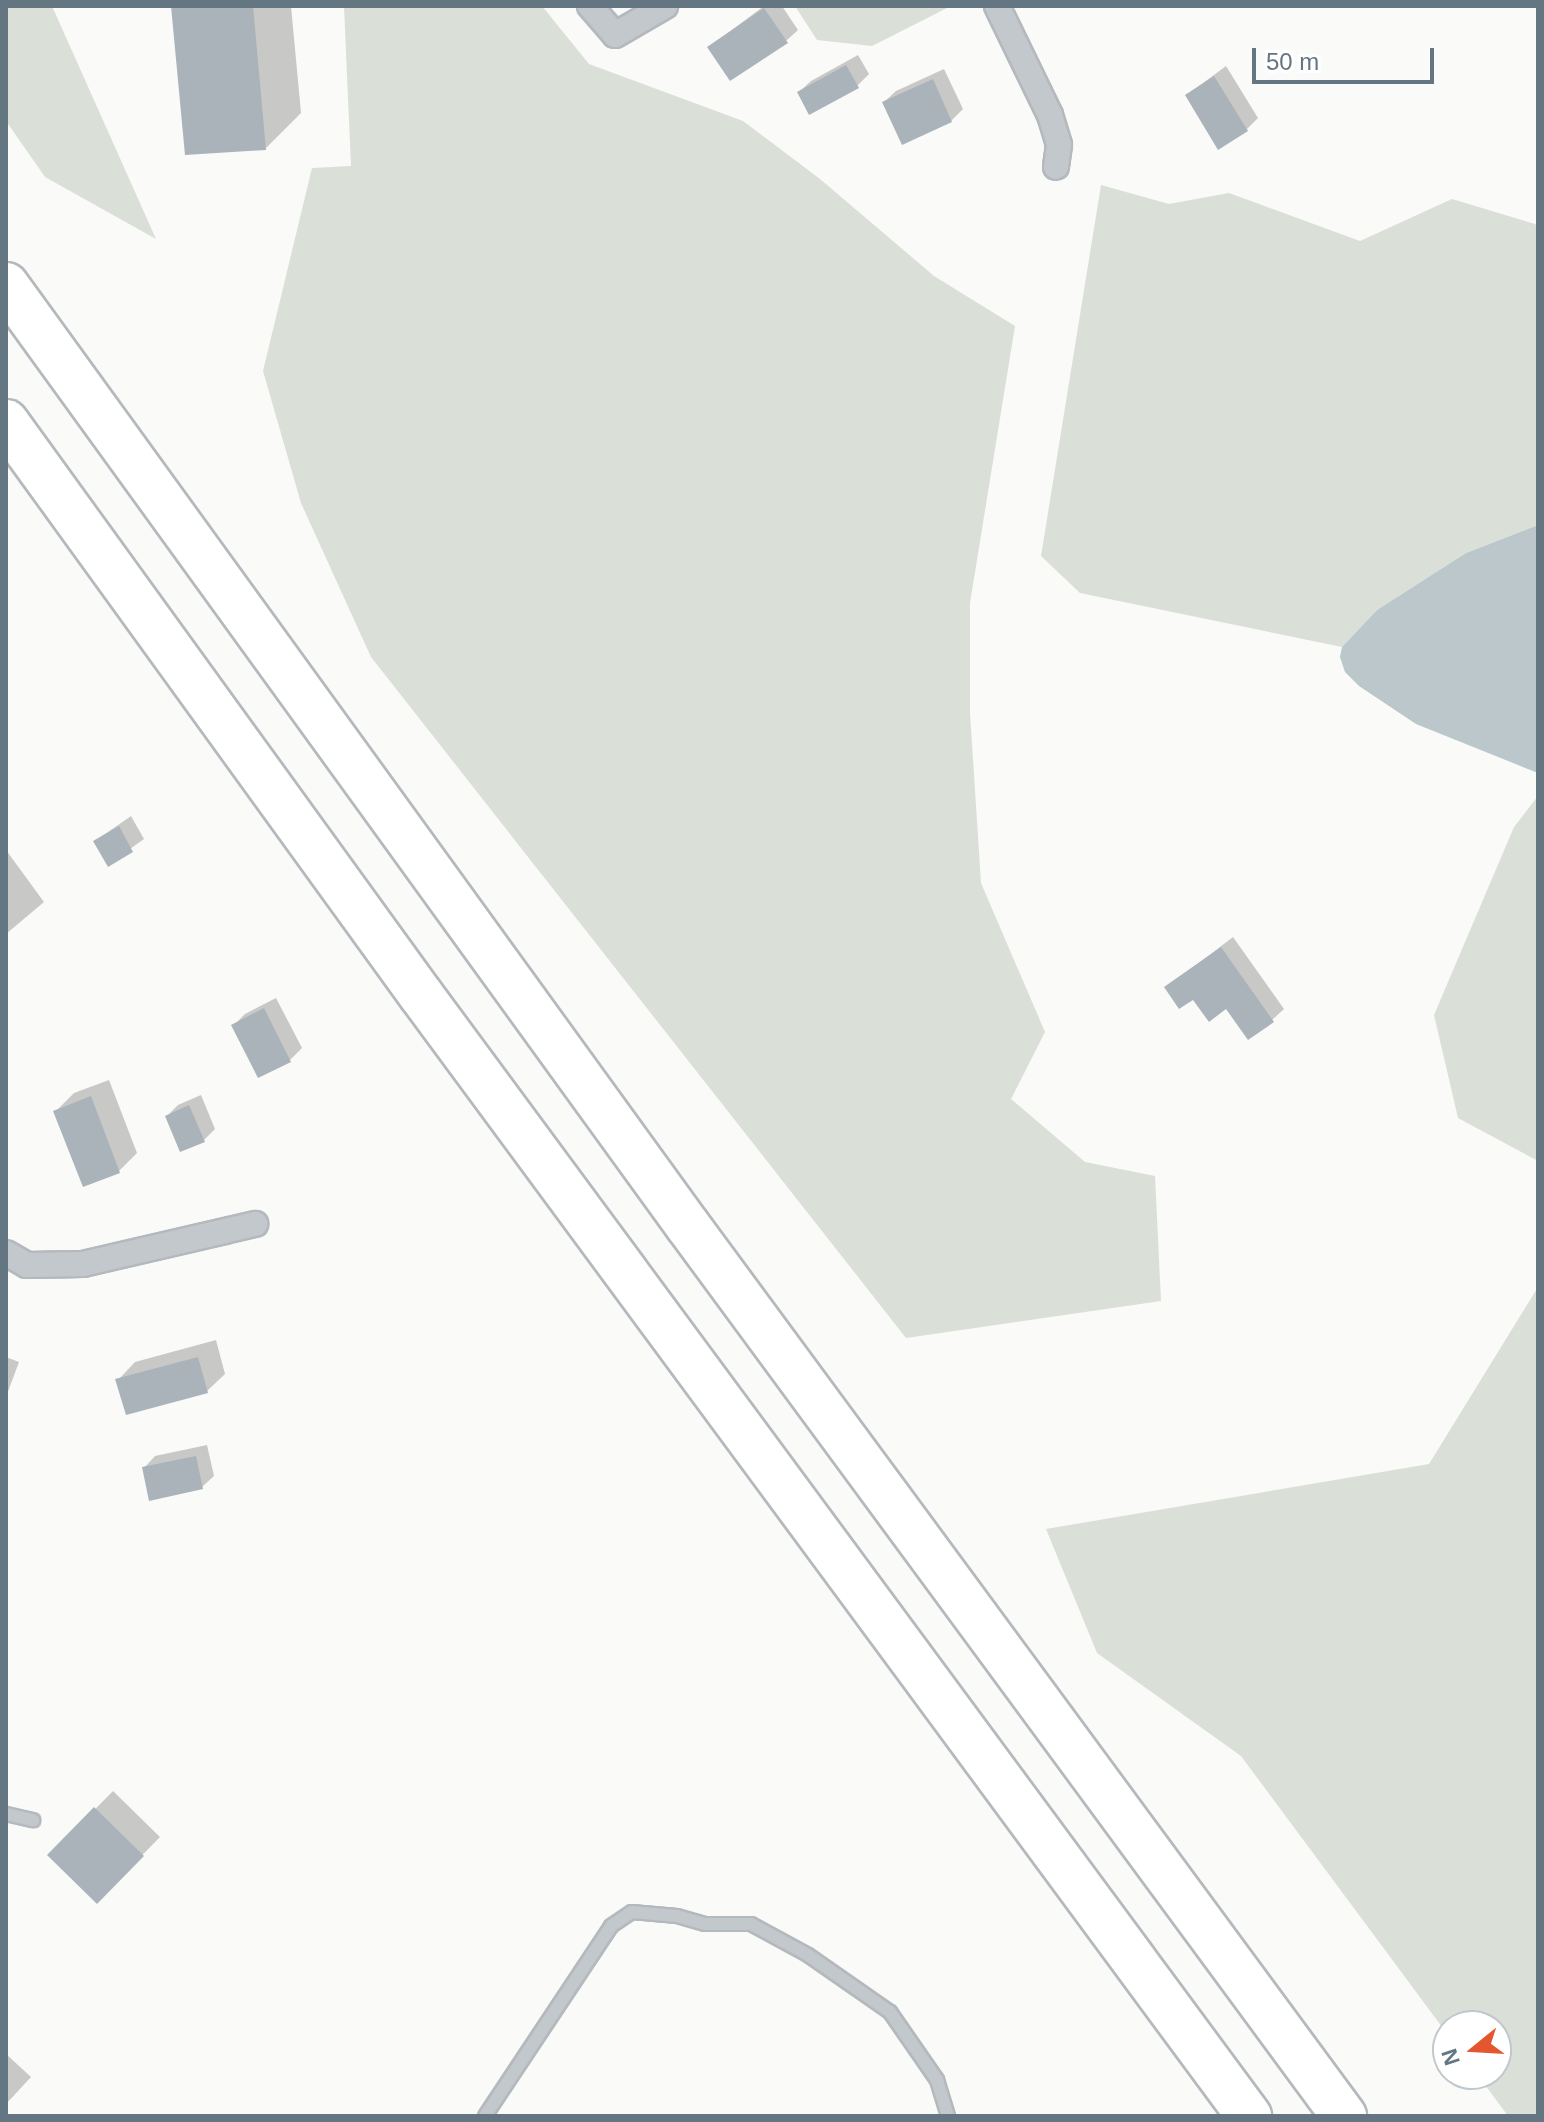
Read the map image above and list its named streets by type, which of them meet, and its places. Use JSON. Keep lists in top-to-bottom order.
{
  "scale_bar": "50 m",
  "north": "left"
}
